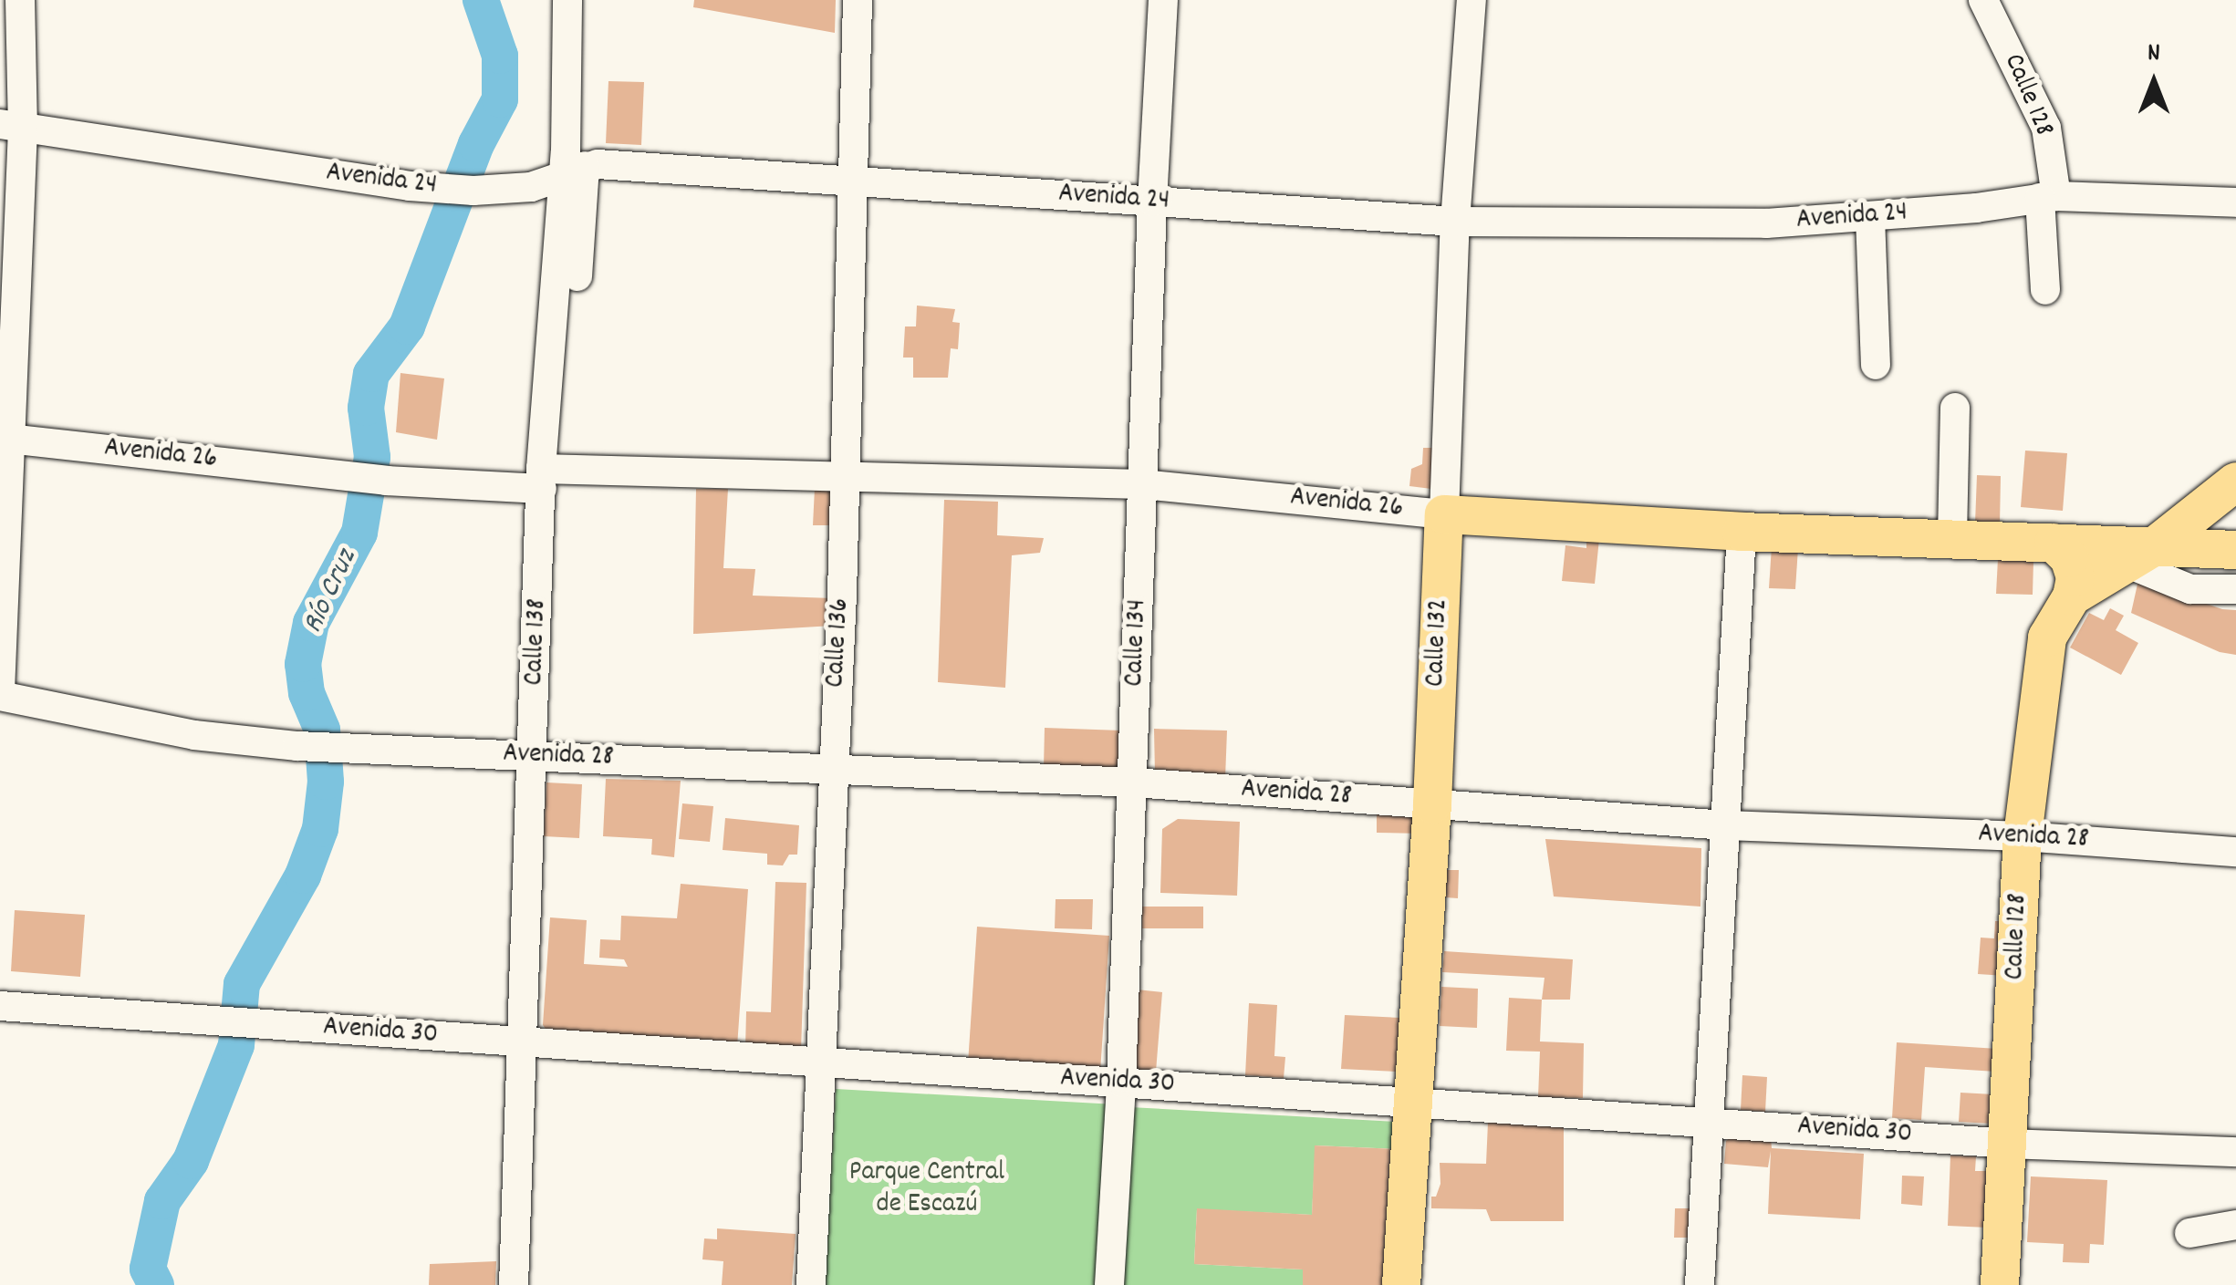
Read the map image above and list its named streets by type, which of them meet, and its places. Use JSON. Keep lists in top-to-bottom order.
{
  "streets": {
    "main road": ["Calle 128", "Avenida 26", "Calle 132"],
    "street": [
      "Avenida 24",
      "Calle 138",
      "Calle 136",
      "Calle 134",
      "Avenida 28",
      "Avenida 30"
    ]
  },
  "crossings": [
    ["Calle 128", "Avenida 24"],
    ["Calle 128", "Avenida 28"],
    ["Calle 128", "Avenida 30"],
    ["Avenida 24", "Calle 138"],
    ["Avenida 24", "Calle 136"],
    ["Avenida 24", "Calle 134"],
    ["Avenida 24", "Calle 132"],
    ["Avenida 26", "Calle 138"],
    ["Avenida 26", "Calle 136"],
    ["Avenida 26", "Calle 134"],
    ["Avenida 26", "Calle 132"],
    ["Calle 138", "Avenida 28"],
    ["Calle 138", "Avenida 30"],
    ["Calle 136", "Avenida 28"],
    ["Calle 136", "Avenida 30"],
    ["Calle 134", "Avenida 28"],
    ["Calle 134", "Avenida 30"],
    ["Calle 132", "Avenida 28"],
    ["Calle 132", "Avenida 30"]
  ],
  "water": ["Río Cruz"],
  "parks": ["Parque Central de Escazú"],
  "north": "top"
}
